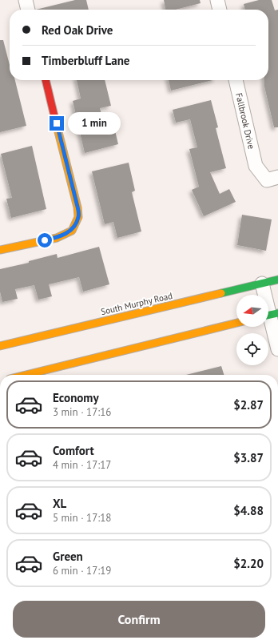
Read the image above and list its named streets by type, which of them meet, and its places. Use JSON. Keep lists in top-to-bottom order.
{
  "streets": {
    "main road": ["South Murphy Road"],
    "street": ["Fallbrook Drive"]
  },
  "north": "left",
  "page": {
    "banner": ["Red Oak Drive", "Timberbluff Lane"],
    "bubble": "1 min",
    "list": [
      {
        "name": "Economy",
        "note": "3 min · 17:16",
        "value": "$2.87"
      },
      {
        "name": "Comfort",
        "note": "4 min · 17:17",
        "value": "$3.87"
      },
      {
        "name": "XL",
        "note": "5 min · 17:18",
        "value": "$4.88"
      },
      {
        "name": "Green",
        "note": "6 min · 17:19",
        "value": "$2.20"
      }
    ],
    "buttons": "Confirm"
  }
}
